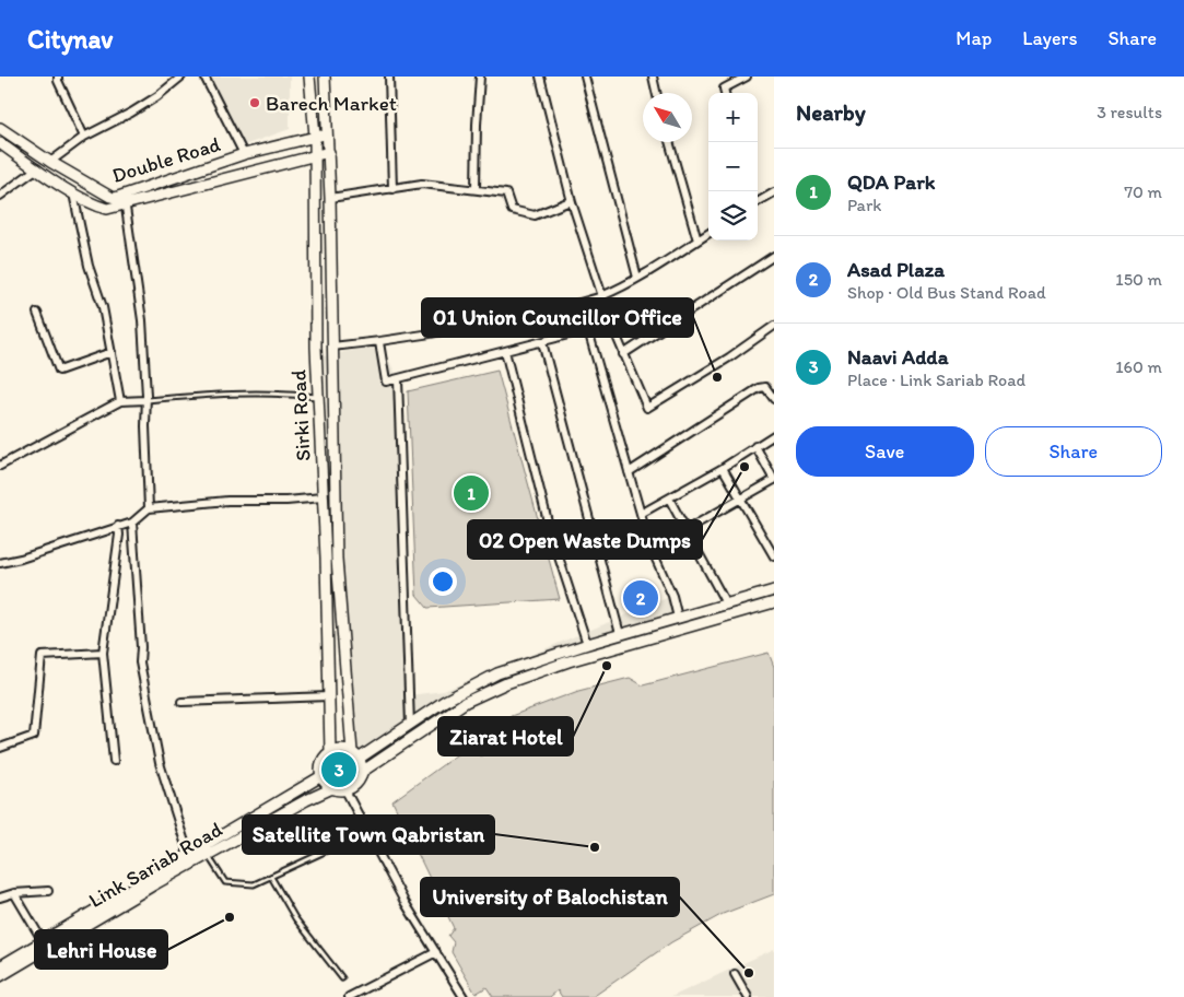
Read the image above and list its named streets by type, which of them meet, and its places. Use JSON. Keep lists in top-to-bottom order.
{
  "streets": {
    "main road": ["Double Road", "Sirki Road", "Link Sariab Road"]
  },
  "crossings": [
    ["Double Road", "Sirki Road"],
    ["Sirki Road", "Link Sariab Road"]
  ],
  "places": [
    "Barech Market",
    "01 Union Councillor Office",
    "02 Open Waste Dumps",
    "Ziarat Hotel",
    "Satellite Town Qabristan",
    "Lehri House",
    "University of Balochistan"
  ],
  "north": "top left",
  "page": {
    "header": "Citynav",
    "nav": ["Map", "Layers", "Share"],
    "heading": ["Nearby", "3 results"],
    "map_buttons": ["+", "−"],
    "list": [
      {
        "mark": "1",
        "name": "QDA Park",
        "note": "Park",
        "value": "70 m"
      },
      {
        "mark": "2",
        "name": "Asad Plaza",
        "note": "Shop · Old Bus Stand Road",
        "value": "150 m"
      },
      {
        "mark": "3",
        "name": "Naavi Adda",
        "note": "Place · Link Sariab Road",
        "value": "160 m"
      }
    ],
    "buttons": ["Save", "Share"],
    "pins": ["1", "2", "3"]
  }
}
